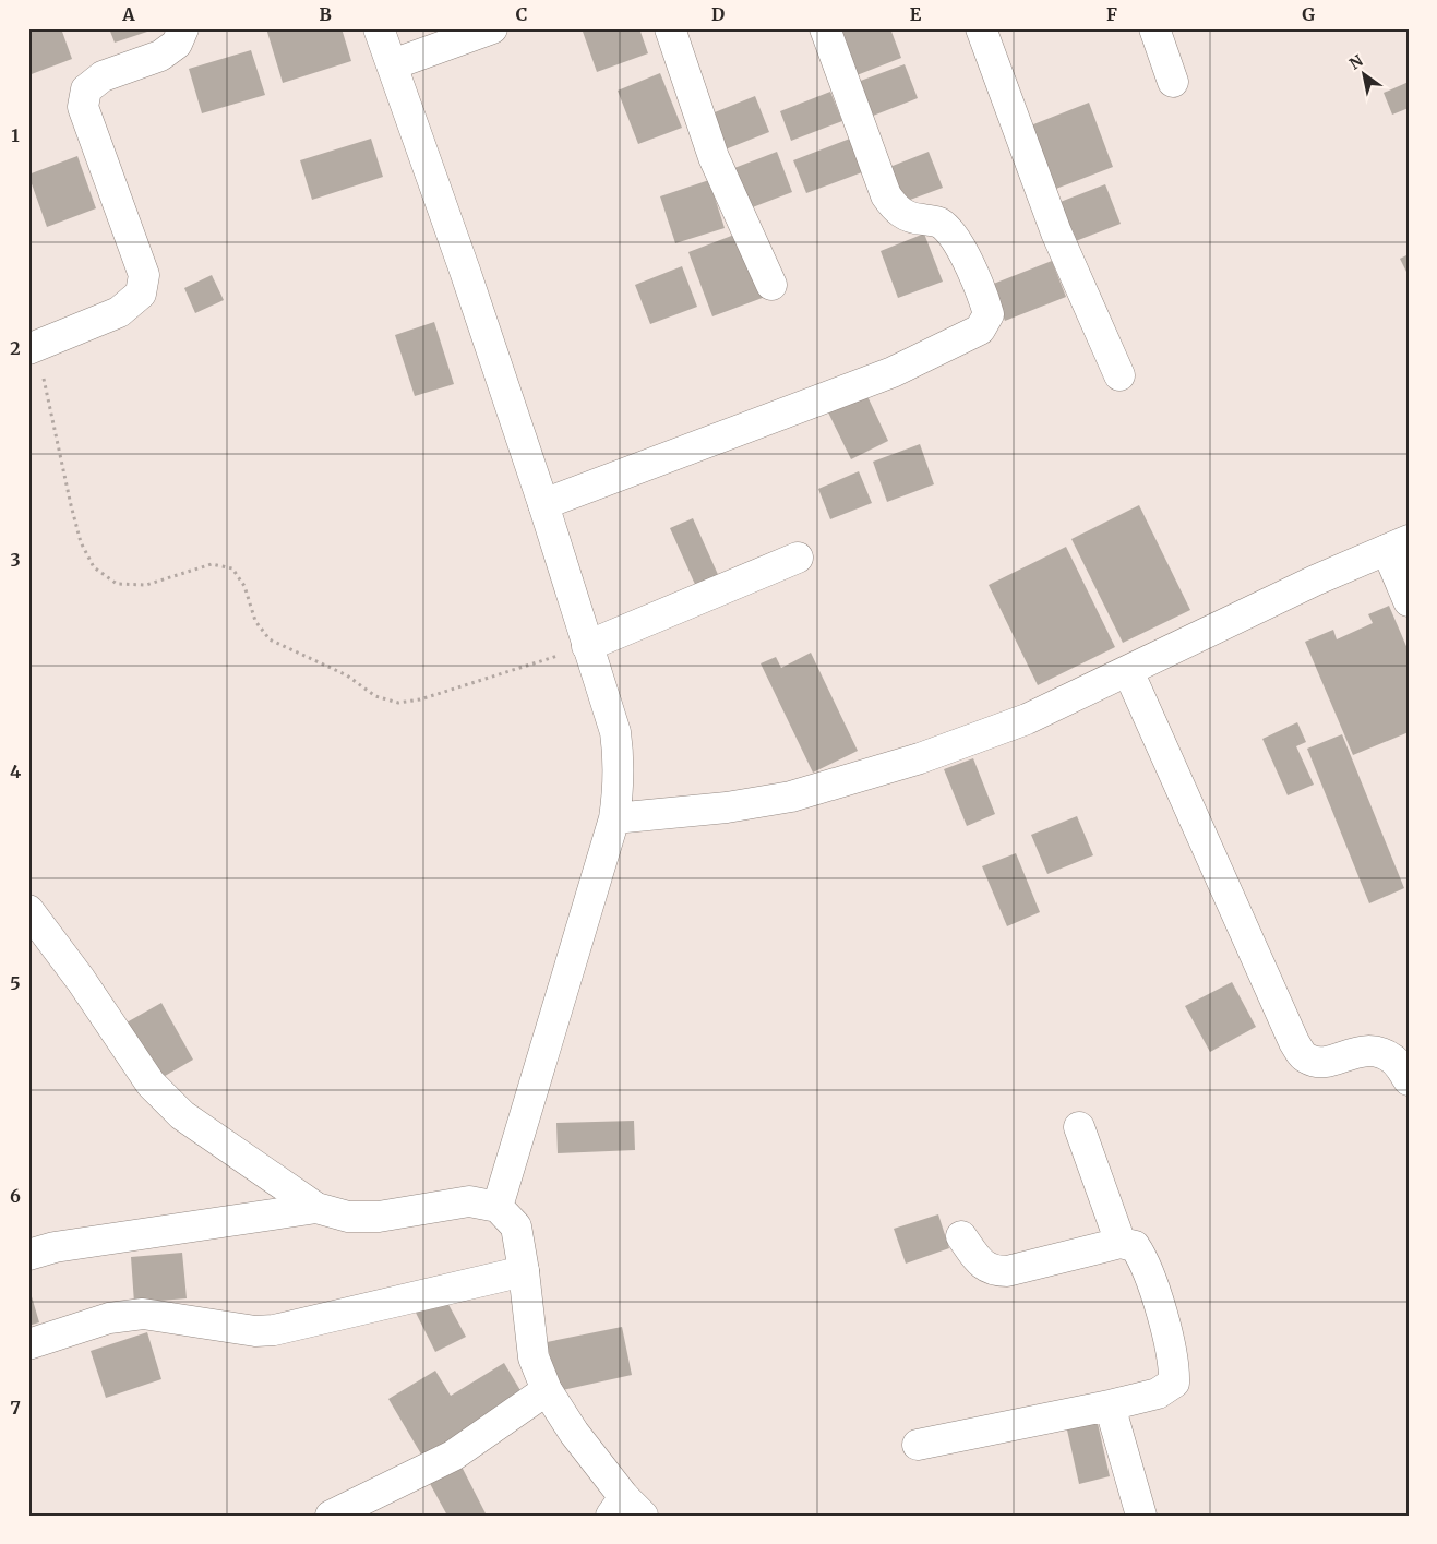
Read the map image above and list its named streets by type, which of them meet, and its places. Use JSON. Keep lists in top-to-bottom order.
{
  "north": "top left",
  "grid": {
    "columns": [
      "A",
      "B",
      "C",
      "D",
      "E",
      "F",
      "G"
    ],
    "rows": [
      "1",
      "2",
      "3",
      "4",
      "5",
      "6",
      "7"
    ]
  }
}
